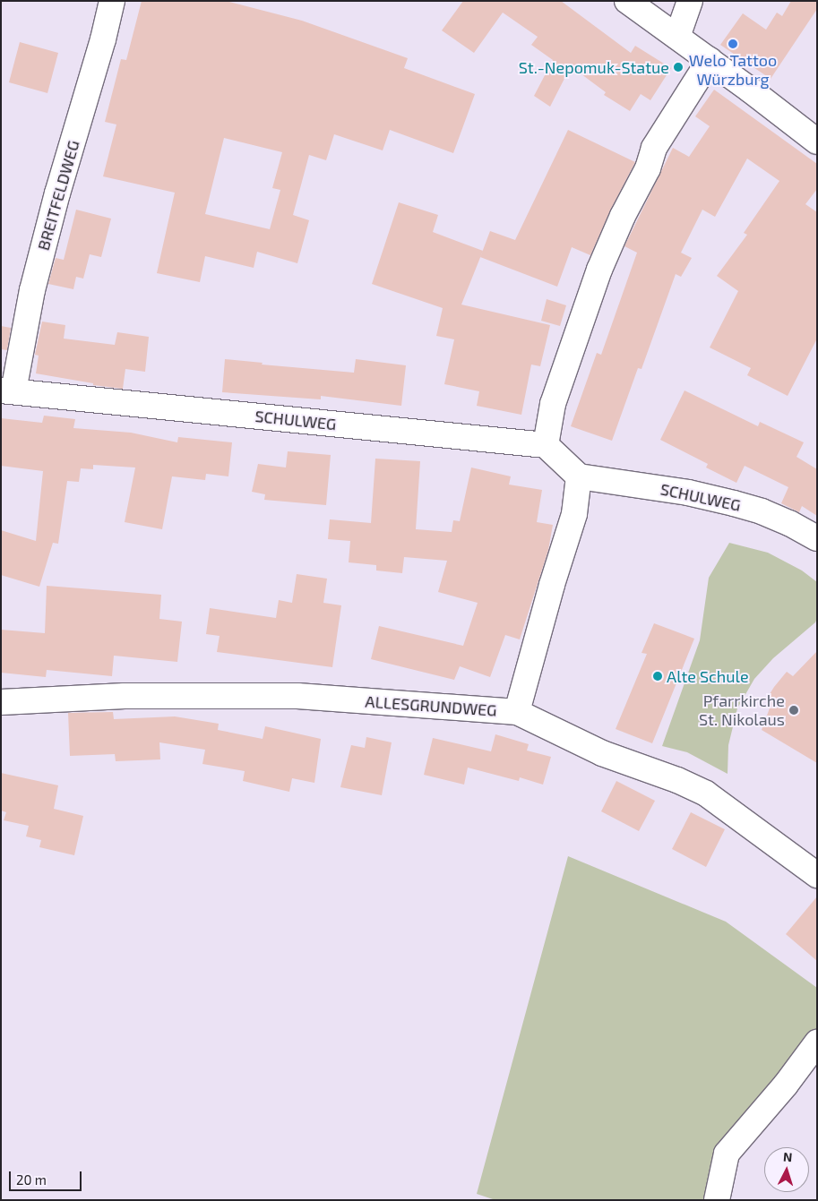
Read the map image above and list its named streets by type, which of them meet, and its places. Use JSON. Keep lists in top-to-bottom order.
{
  "streets": {
    "street": ["BREITFELDWEG", "SCHULWEG", "ALLESGRUNDWEG"]
  },
  "crossings": [
    ["BREITFELDWEG", "SCHULWEG"]
  ],
  "places": [
    "Welo Tattoo Würzburg",
    "St.-Nepomuk-Statue",
    "Alte Schule",
    "Pfarrkirche St. Nikolaus"
  ],
  "scale_bar": "20 m",
  "north": "top"
}
